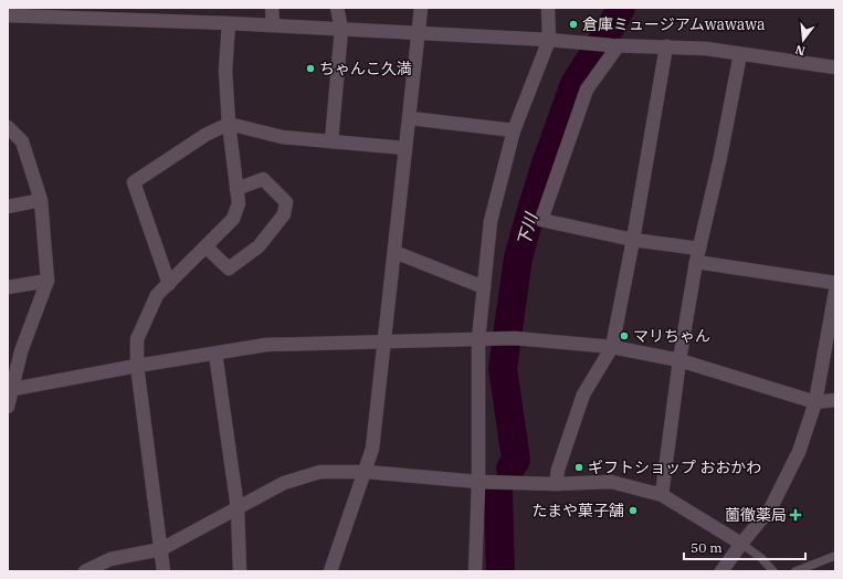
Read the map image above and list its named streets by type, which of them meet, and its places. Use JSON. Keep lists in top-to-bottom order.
{
  "water": ["下川"],
  "places": {
    "other": [
      "倉庫ミュージアムwawawa",
      "ちゃんこ久満",
      "マリちゃん",
      "ギフトショップ おおかわ",
      "たまや菓子舗"
    ],
    "health": ["薗徹薬局"]
  },
  "scale_bar": "50 m",
  "north": "bottom"
}
